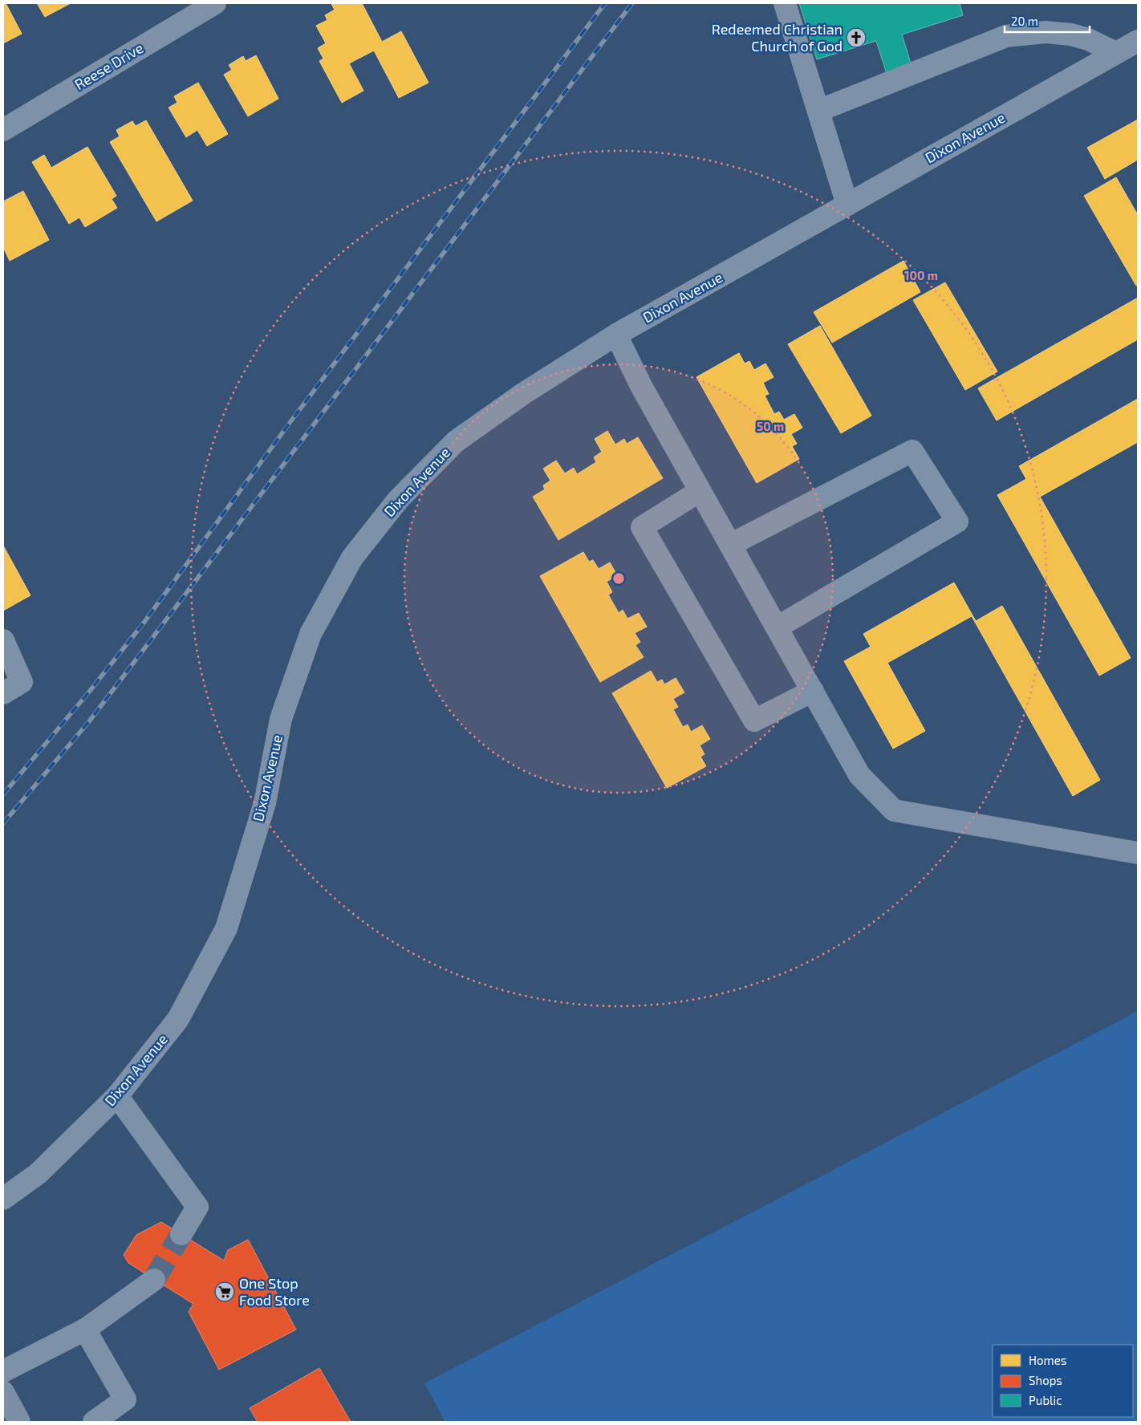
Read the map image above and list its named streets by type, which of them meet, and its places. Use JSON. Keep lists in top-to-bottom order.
{
  "streets": {
    "street": ["Reese Drive", "Dixon Avenue"]
  },
  "places": {
    "church": ["Redeemed Christian Church of God"],
    "supermarket": ["One Stop Food Store"]
  },
  "legend": ["Homes", "Shops", "Public"],
  "scale_bar": "20 m",
  "rings": ["100 m", "50 m"]
}
